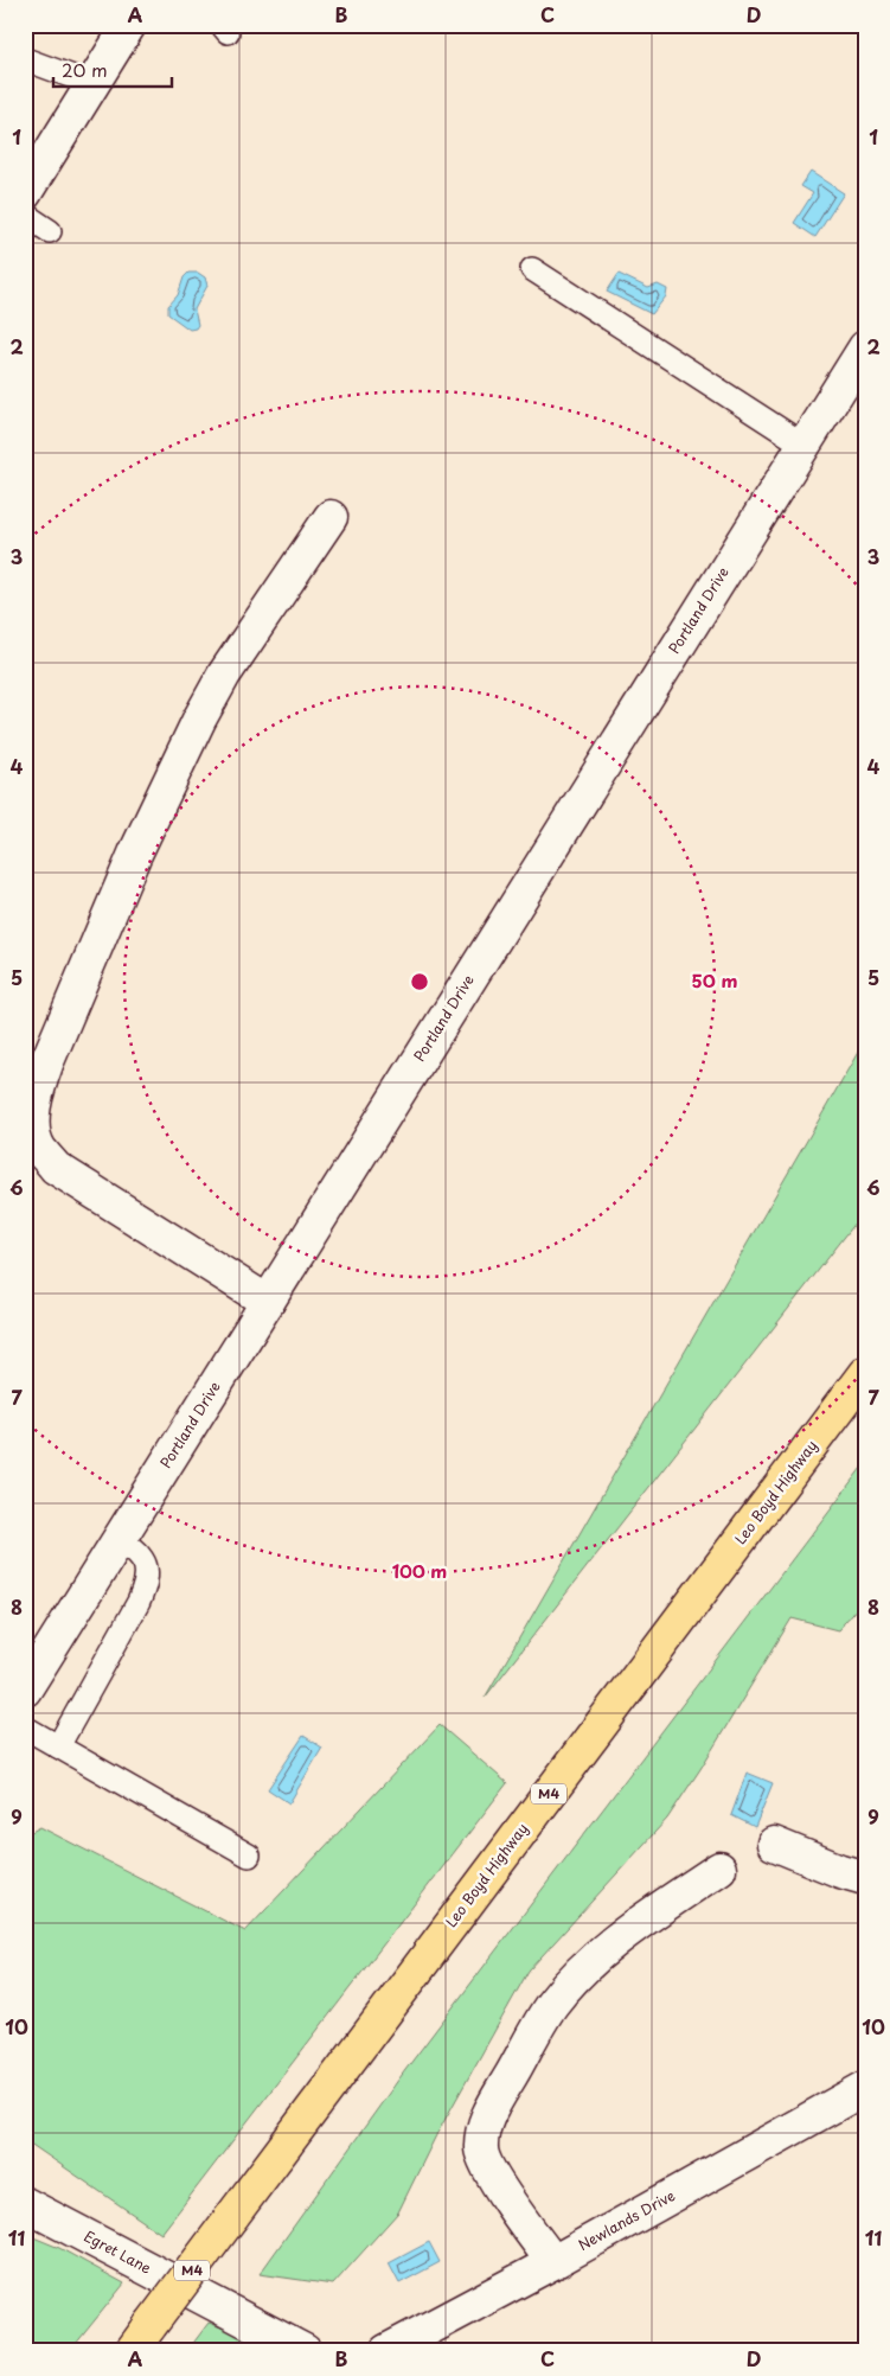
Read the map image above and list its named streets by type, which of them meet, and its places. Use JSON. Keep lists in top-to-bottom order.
{
  "streets": {
    "main road": ["Leo Boyd Highway", "M4"],
    "street": ["Portland Drive", "Newlands Drive", "Egret Lane"]
  },
  "scale_bar": "20 m",
  "grid": {
    "columns": [
      "A",
      "B",
      "C",
      "D"
    ],
    "rows": [
      "1",
      "2",
      "3",
      "4",
      "5",
      "6",
      "7",
      "8",
      "9",
      "10",
      "11"
    ]
  },
  "rings": ["50 m", "100 m"]
}
